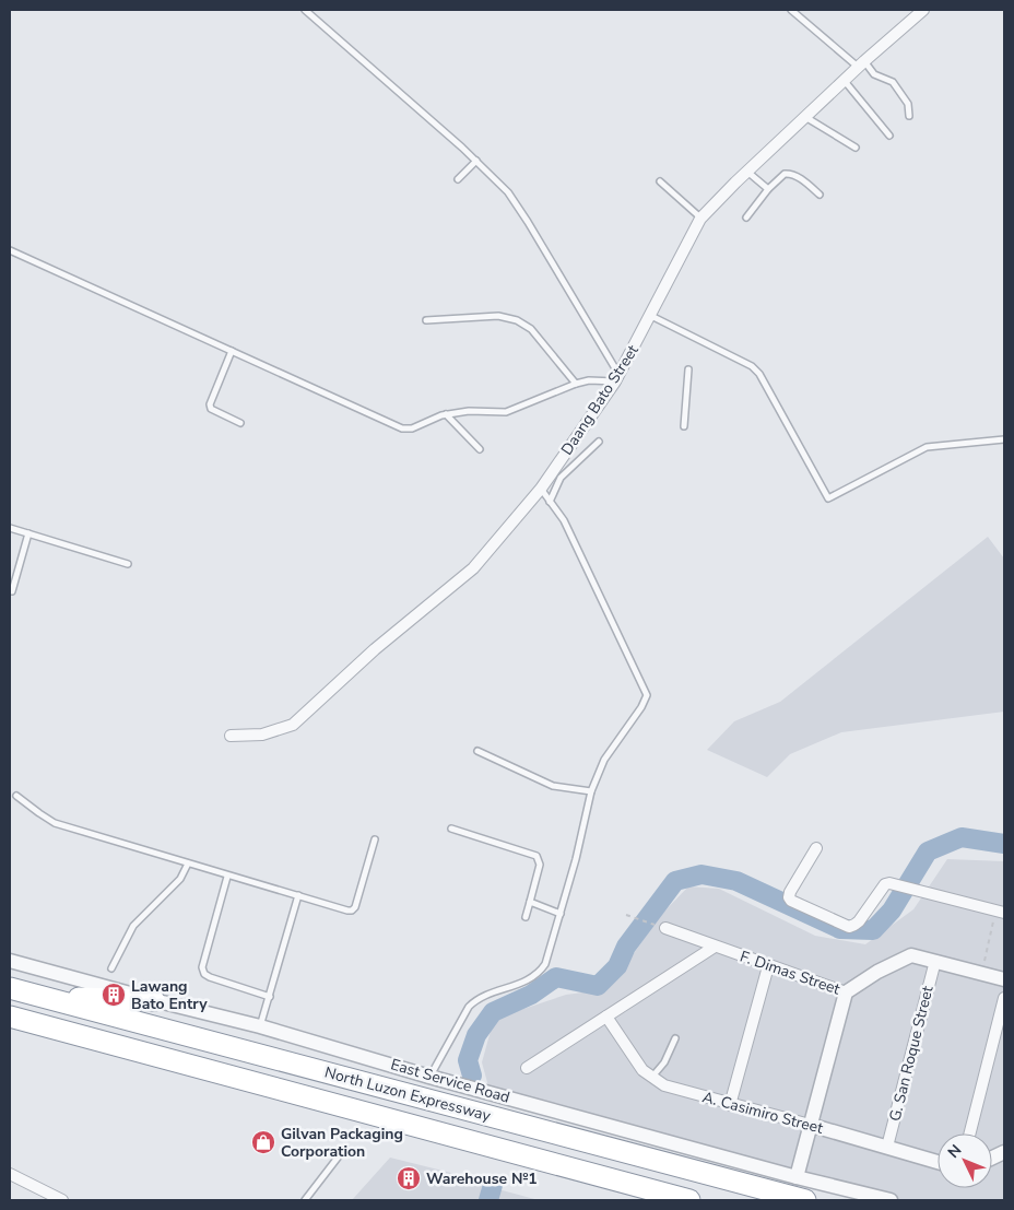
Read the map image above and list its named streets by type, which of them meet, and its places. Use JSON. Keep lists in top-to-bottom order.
{
  "streets": {
    "highway": ["North Luzon Expressway"],
    "street": [
      "Daang Bato Street",
      "F. Dimas Street",
      "G. San Roque Street",
      "East Service Road",
      "A. Casimiro Street"
    ]
  },
  "crossings": [
    ["F. Dimas Street", "G. San Roque Street"],
    ["G. San Roque Street", "A. Casimiro Street"]
  ],
  "places": {
    "building": ["Lawang Bato Entry", "Warehouse №1"],
    "shop": ["Gilvan Packaging Corporation"]
  },
  "north": "top left"
}
